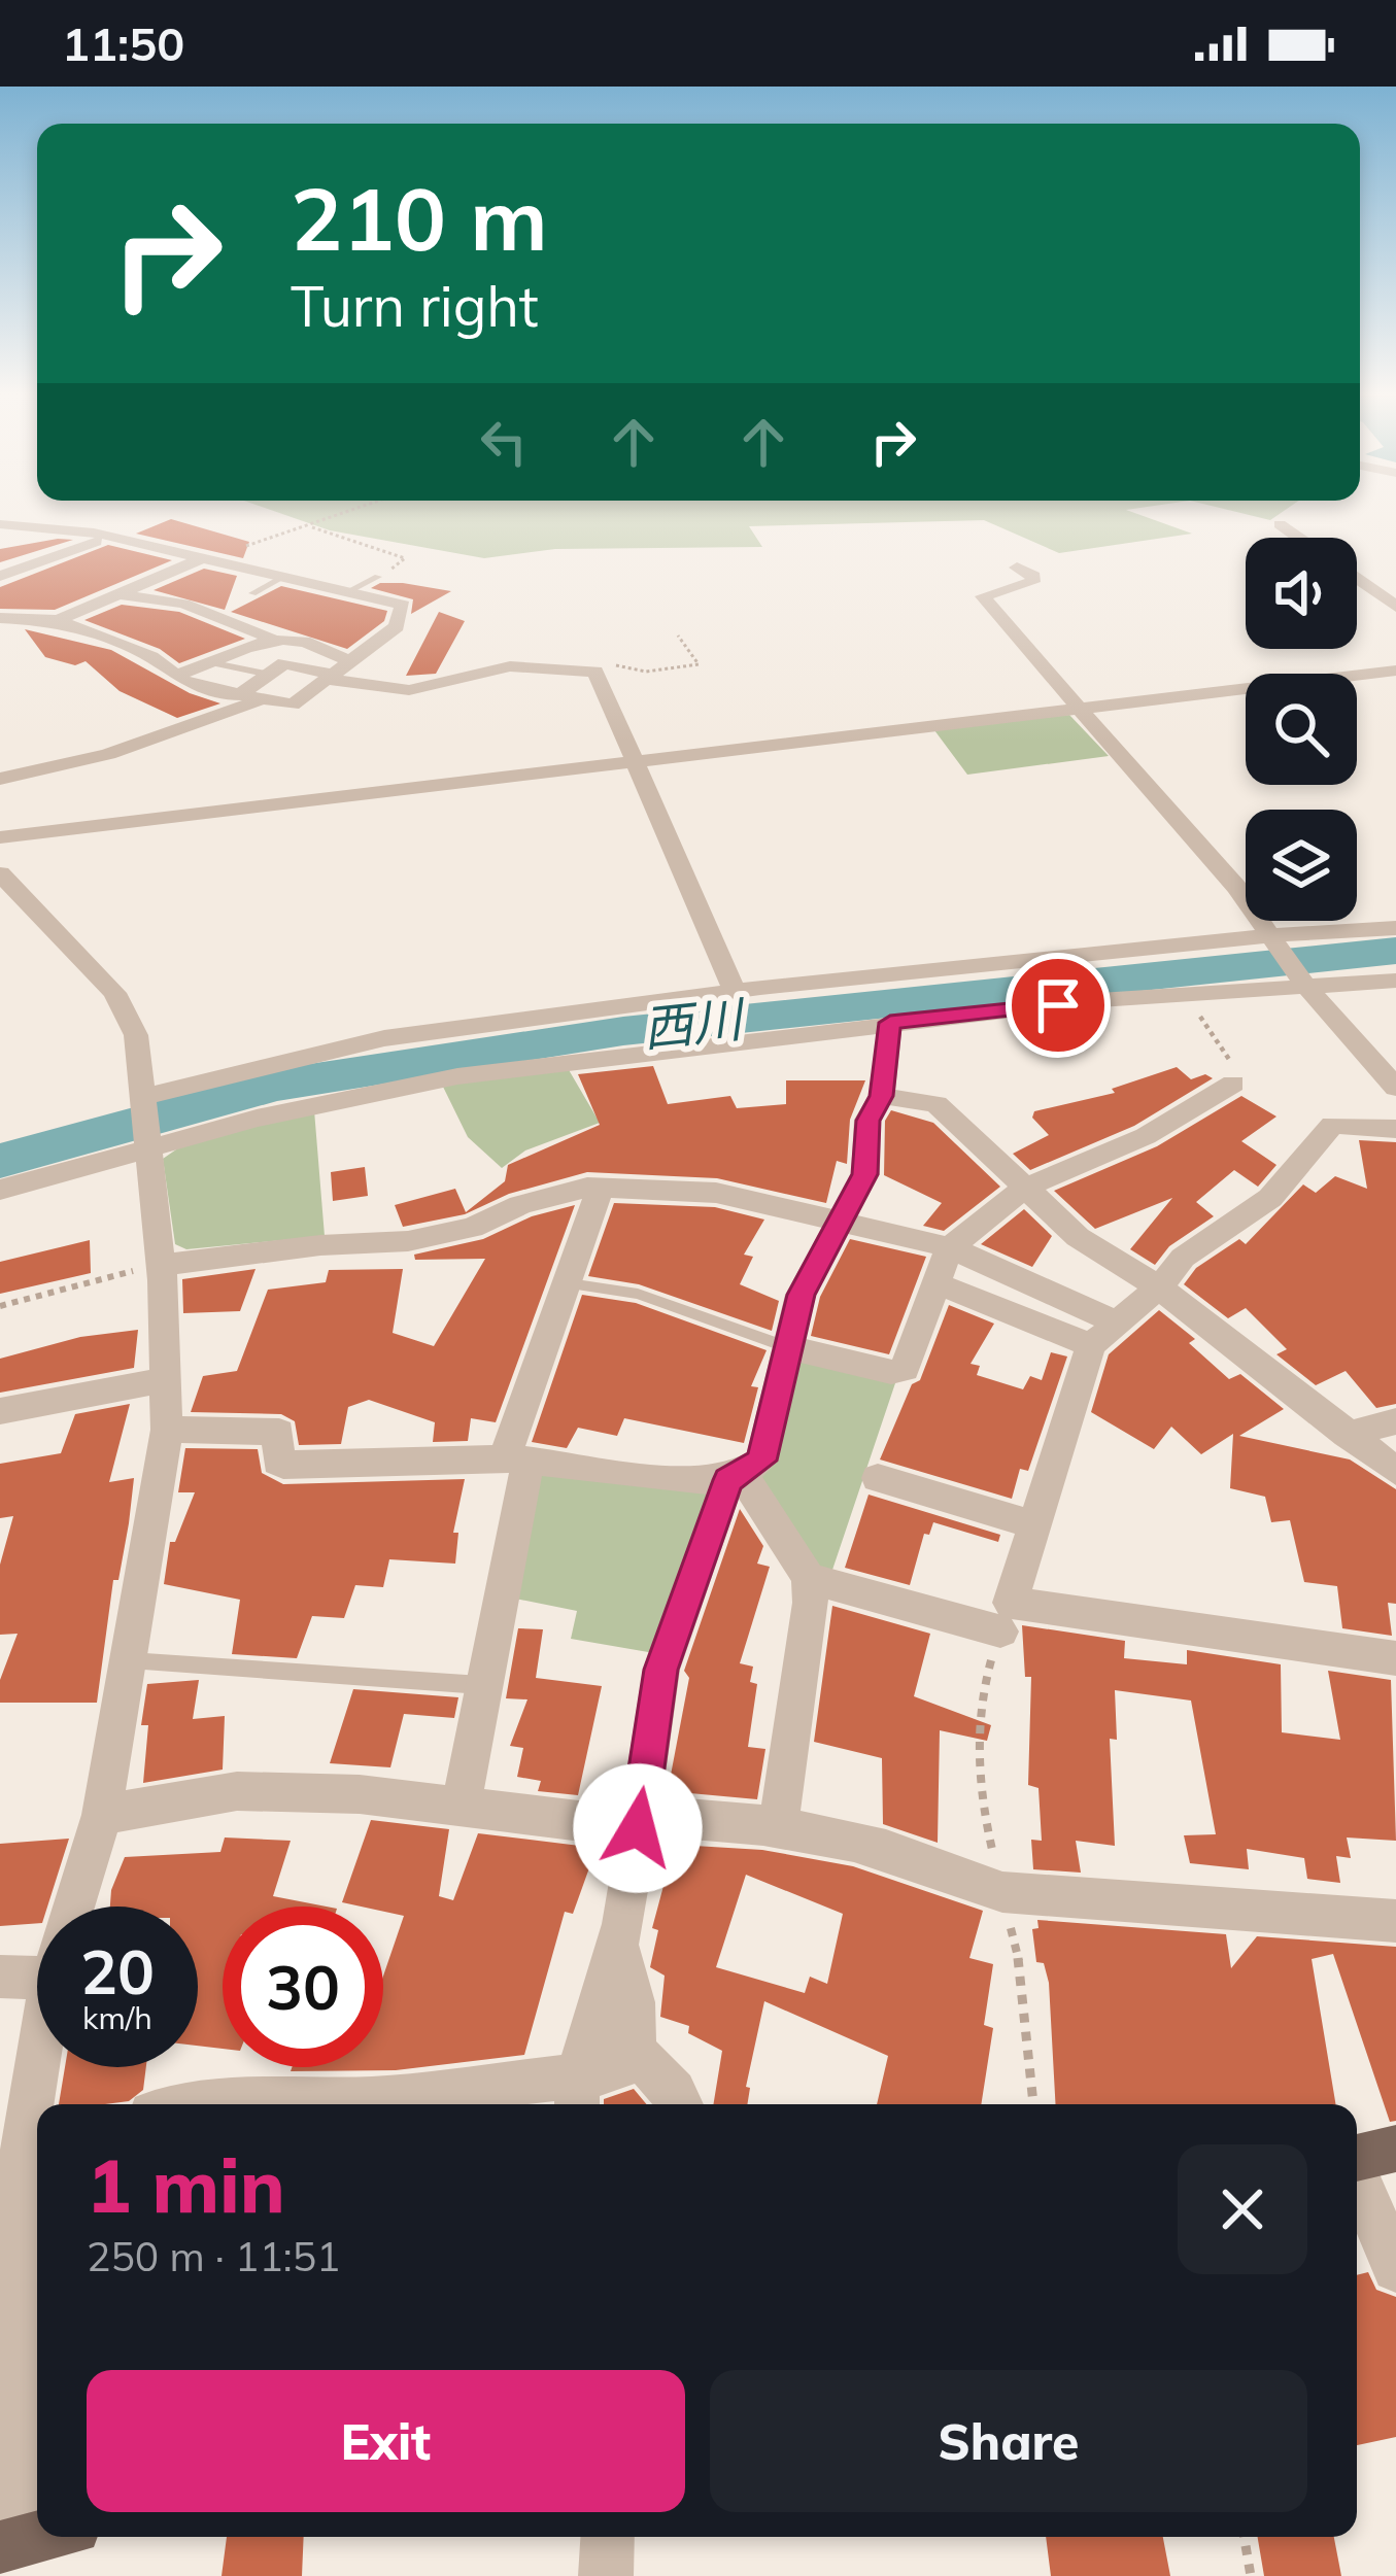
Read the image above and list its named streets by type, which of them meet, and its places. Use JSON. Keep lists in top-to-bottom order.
{
  "water": ["西川"],
  "page": {
    "status": "11:50",
    "turn": ["210 m", "Turn right"],
    "speed": "20 km/h",
    "limit": "30",
    "heading": ["1 min", "250 m · 11:51"],
    "buttons": ["Exit", "Share"]
  }
}
